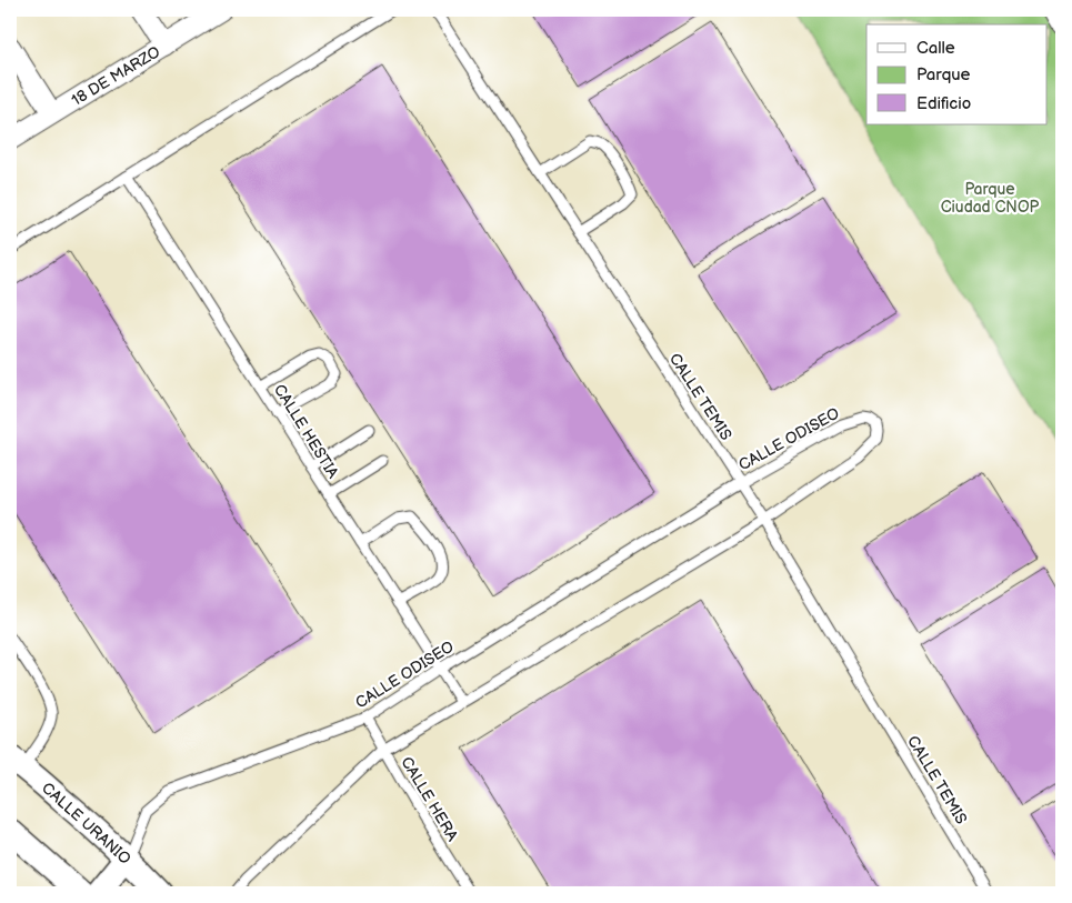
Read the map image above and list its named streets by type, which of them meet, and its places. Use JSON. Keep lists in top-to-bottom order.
{
  "streets": {
    "street": ["18 DE MARZO", "CALLE URANIO"],
    "lane": [
      "CALLE TEMIS",
      "CALLE HESTIA",
      "CALLE ODISEO",
      "CALLE HERA"
    ]
  },
  "crossings": [
    ["CALLE TEMIS", "CALLE ODISEO"],
    ["CALLE HESTIA", "CALLE ODISEO"],
    ["CALLE ODISEO", "CALLE HERA"],
    ["CALLE ODISEO", "CALLE URANIO"]
  ],
  "parks": ["Parque Ciudad CNOP"],
  "legend": ["Calle", "Parque", "Edificio"]
}
